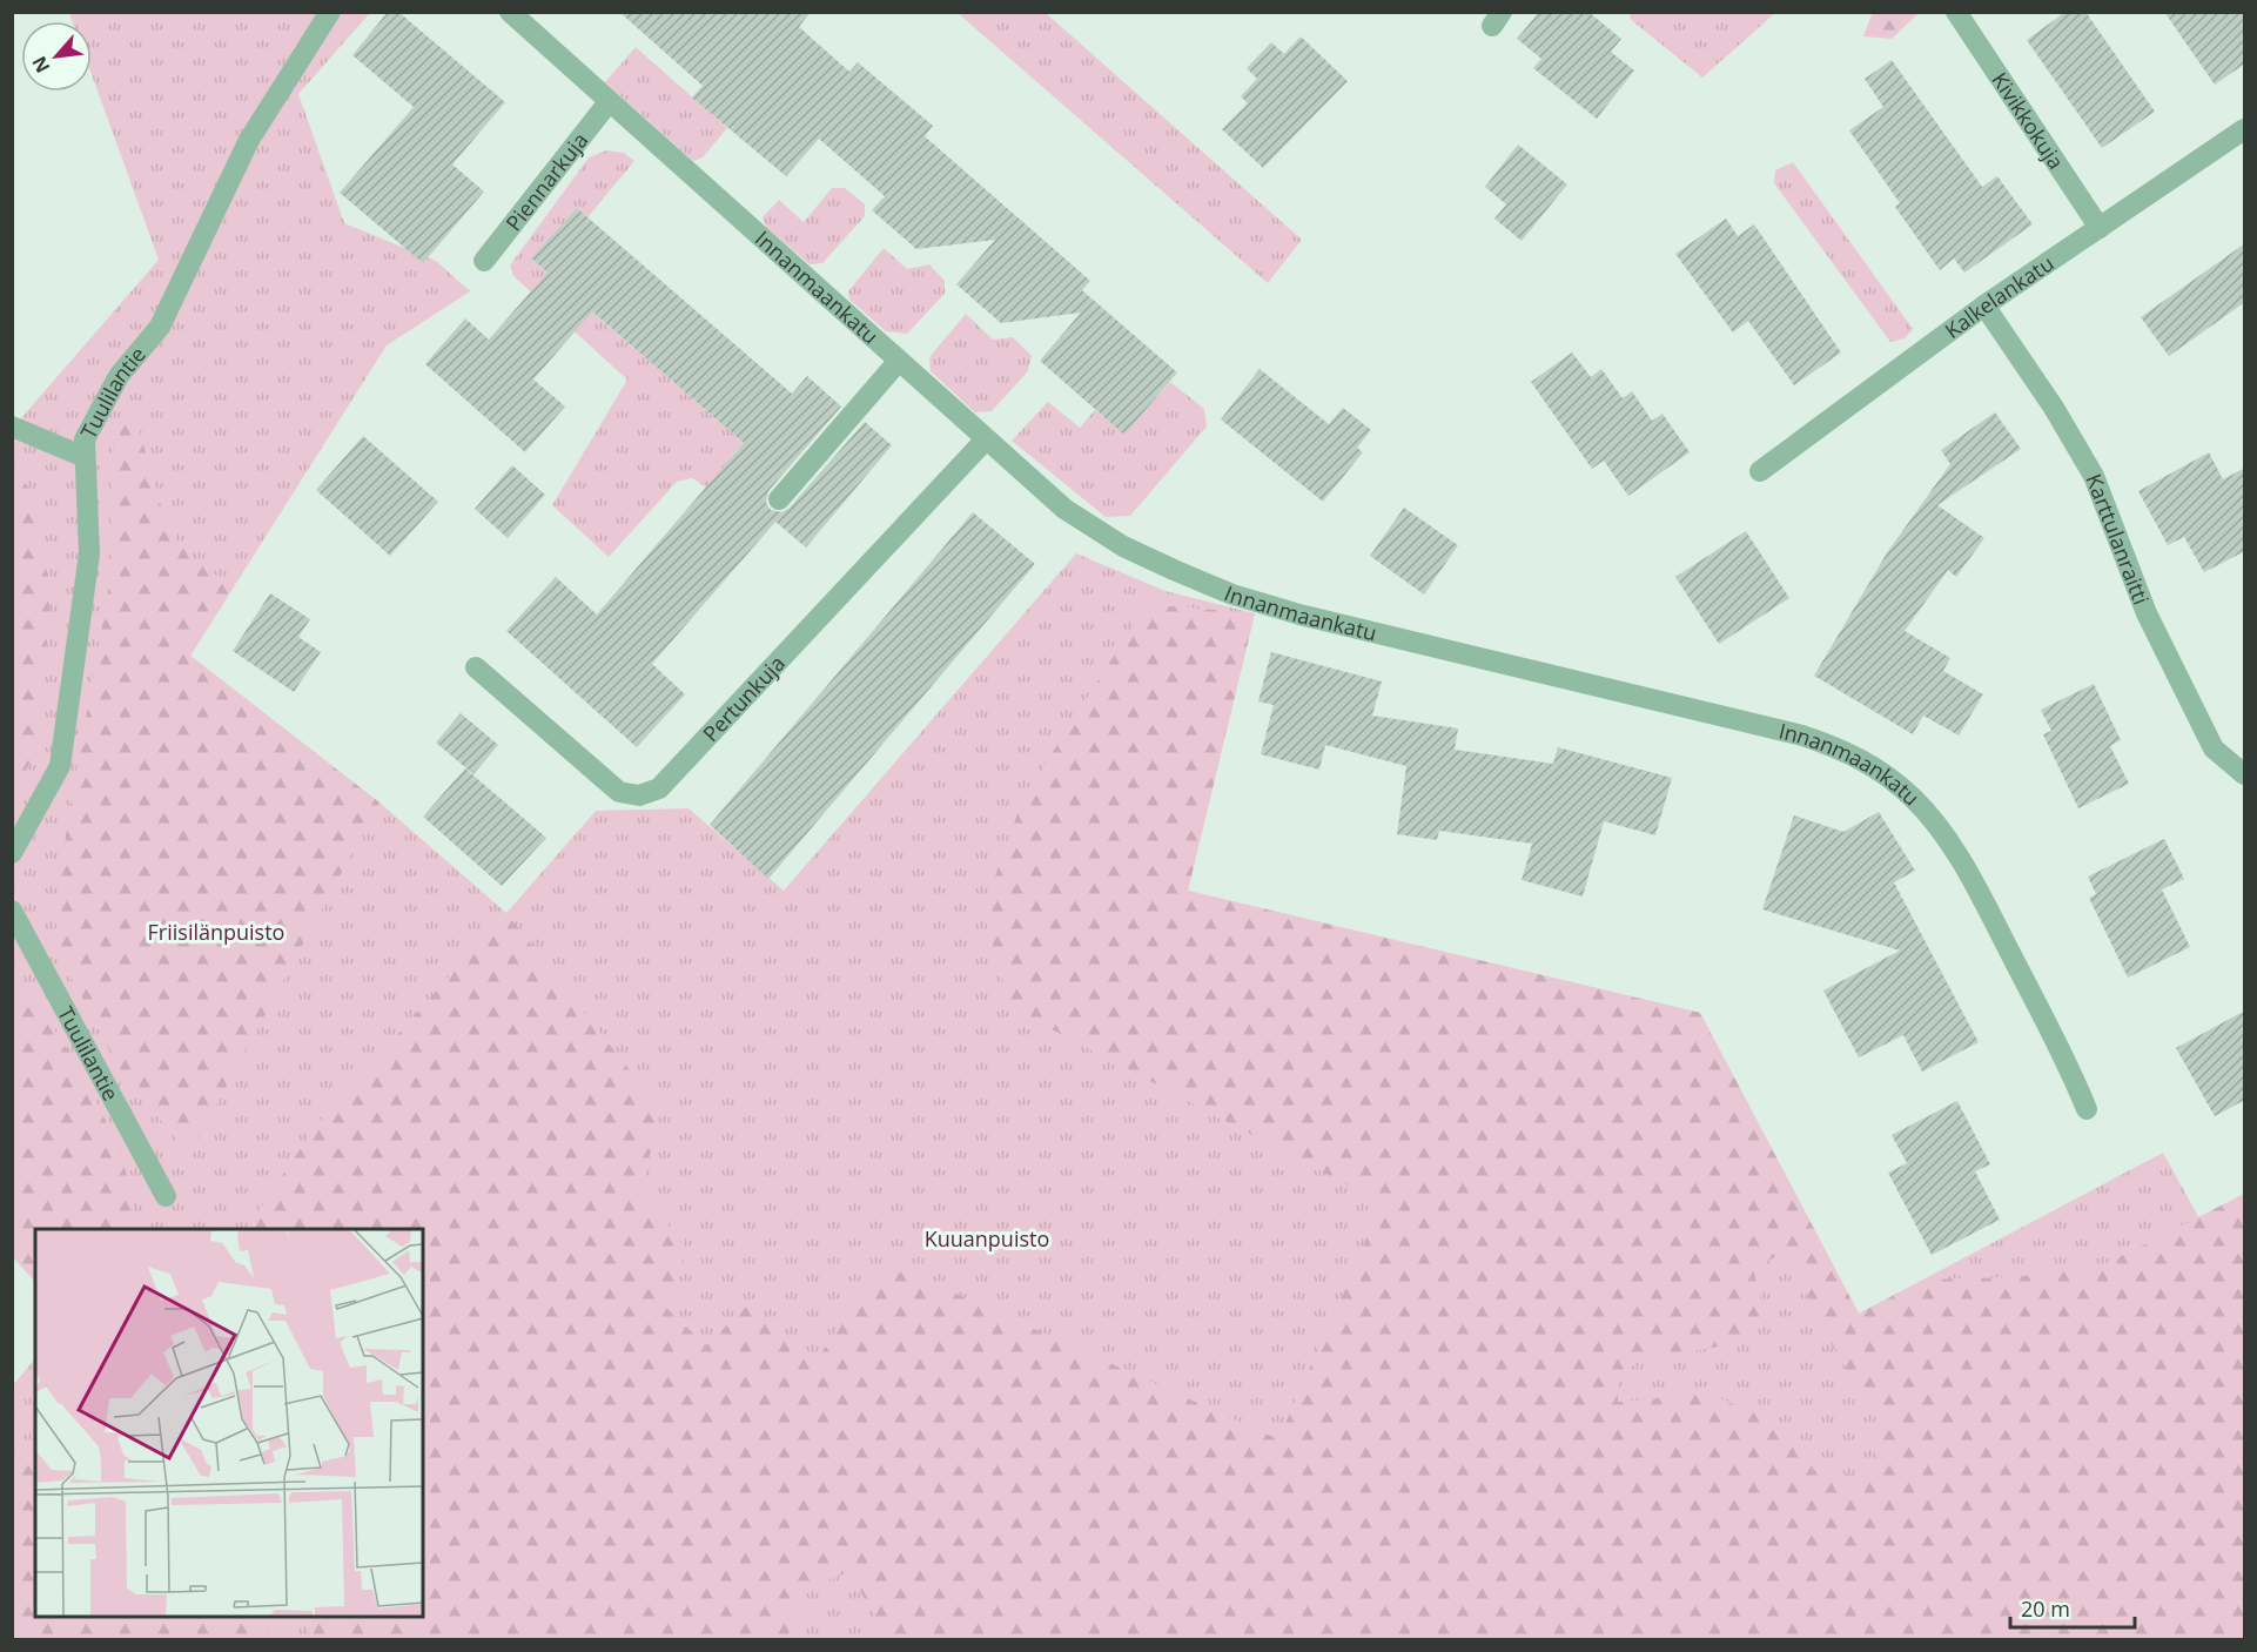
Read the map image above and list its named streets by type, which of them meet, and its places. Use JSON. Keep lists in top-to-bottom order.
{
  "streets": {
    "street": [
      "Kivikkokuja",
      "Piennarkuja",
      "Innanmaankatu",
      "Kalkelankatu",
      "Tuulilantie",
      "Karttulanraitti",
      "Pertunkuja"
    ]
  },
  "crossings": [
    ["Kivikkokuja", "Kalkelankatu"],
    ["Piennarkuja", "Innanmaankatu"],
    ["Innanmaankatu", "Pertunkuja"],
    ["Kalkelankatu", "Karttulanraitti"]
  ],
  "parks": ["Friisilänpuisto", "Kuuanpuisto"],
  "scale_bar": "20 m",
  "north": "bottom left"
}
